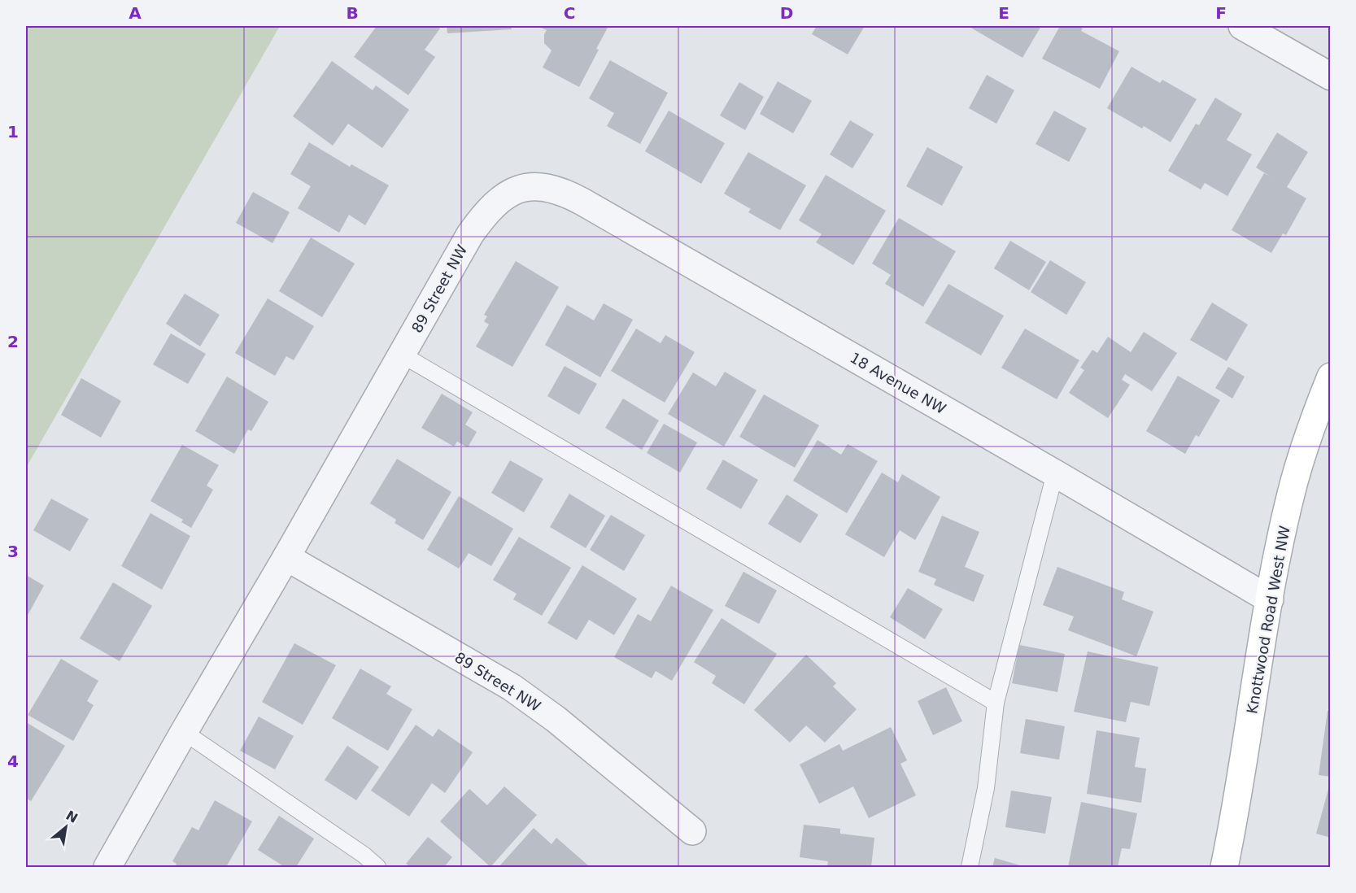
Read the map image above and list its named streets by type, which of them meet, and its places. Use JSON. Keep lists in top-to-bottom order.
{
  "streets": {
    "street": ["89 Street NW", "18 Avenue NW", "Knottwood Road West NW"]
  },
  "crossings": [
    ["89 Street NW", "18 Avenue NW"],
    ["18 Avenue NW", "Knottwood Road West NW"]
  ],
  "north": "top right",
  "grid": {
    "columns": [
      "A",
      "B",
      "C",
      "D",
      "E",
      "F"
    ],
    "rows": [
      "1",
      "2",
      "3",
      "4"
    ]
  }
}
